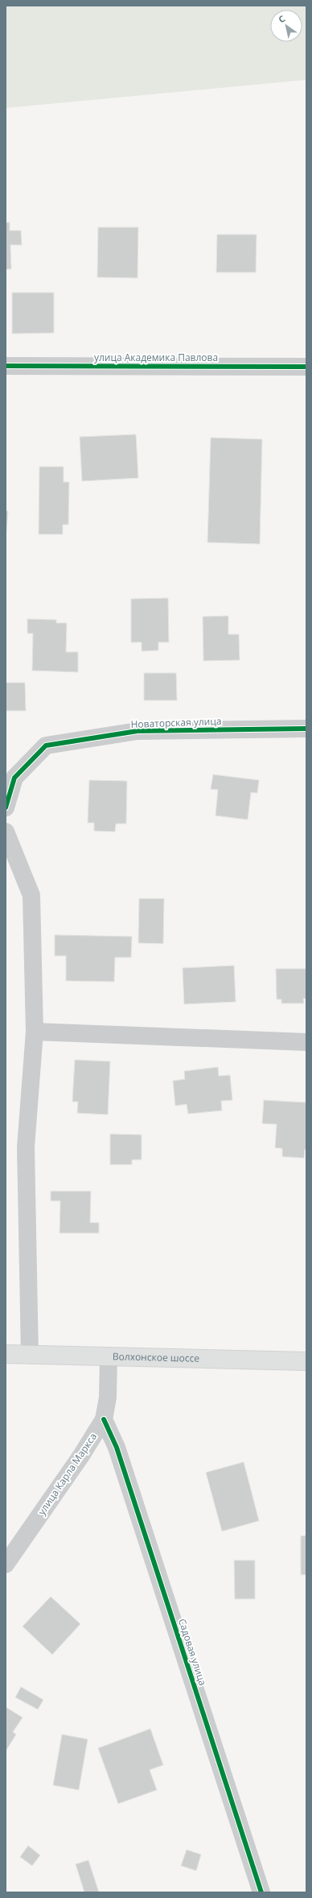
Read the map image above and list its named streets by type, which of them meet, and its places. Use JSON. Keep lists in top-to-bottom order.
{
  "streets": {
    "main road": ["Волхонское шоссе"],
    "street": [
      "улица Академика Павлова",
      "Новаторская улица",
      "улица Карла Маркса",
      "Садовая улица"
    ]
  },
  "crossings": [
    ["Волхонское шоссе", "улица Карла Маркса"],
    ["улица Карла Маркса", "Садовая улица"]
  ],
  "north": "top left"
}
